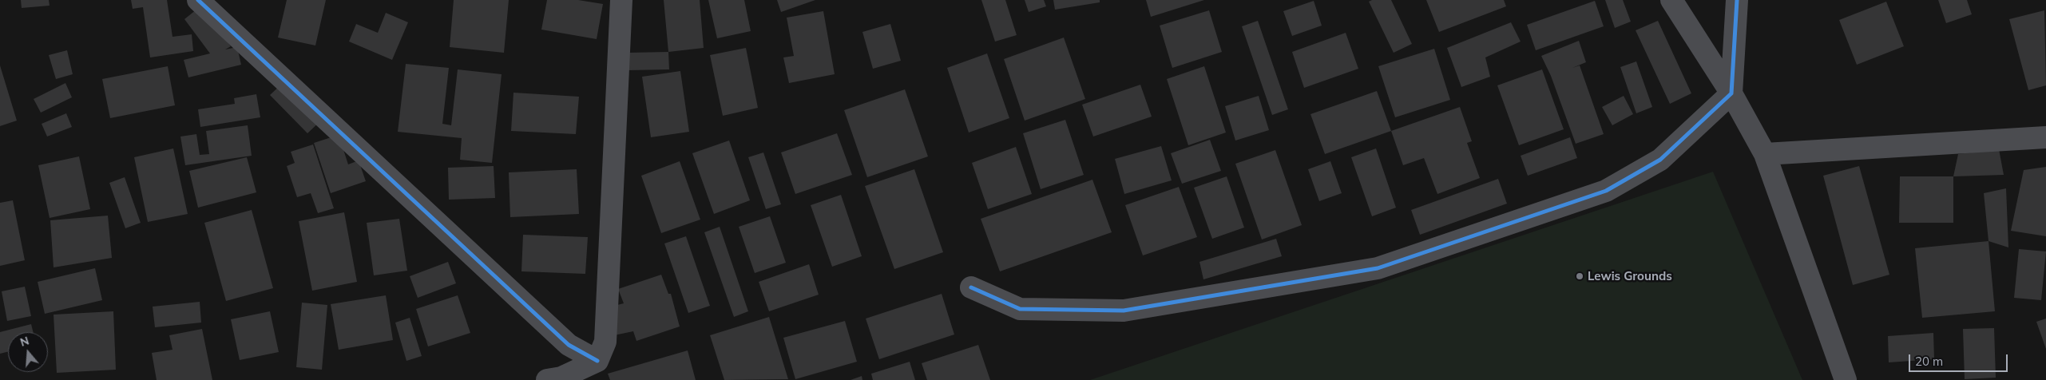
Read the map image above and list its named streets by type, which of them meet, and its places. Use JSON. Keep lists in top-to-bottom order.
{
  "places": ["Lewis Grounds"],
  "scale_bar": "20 m",
  "north": "top"
}
